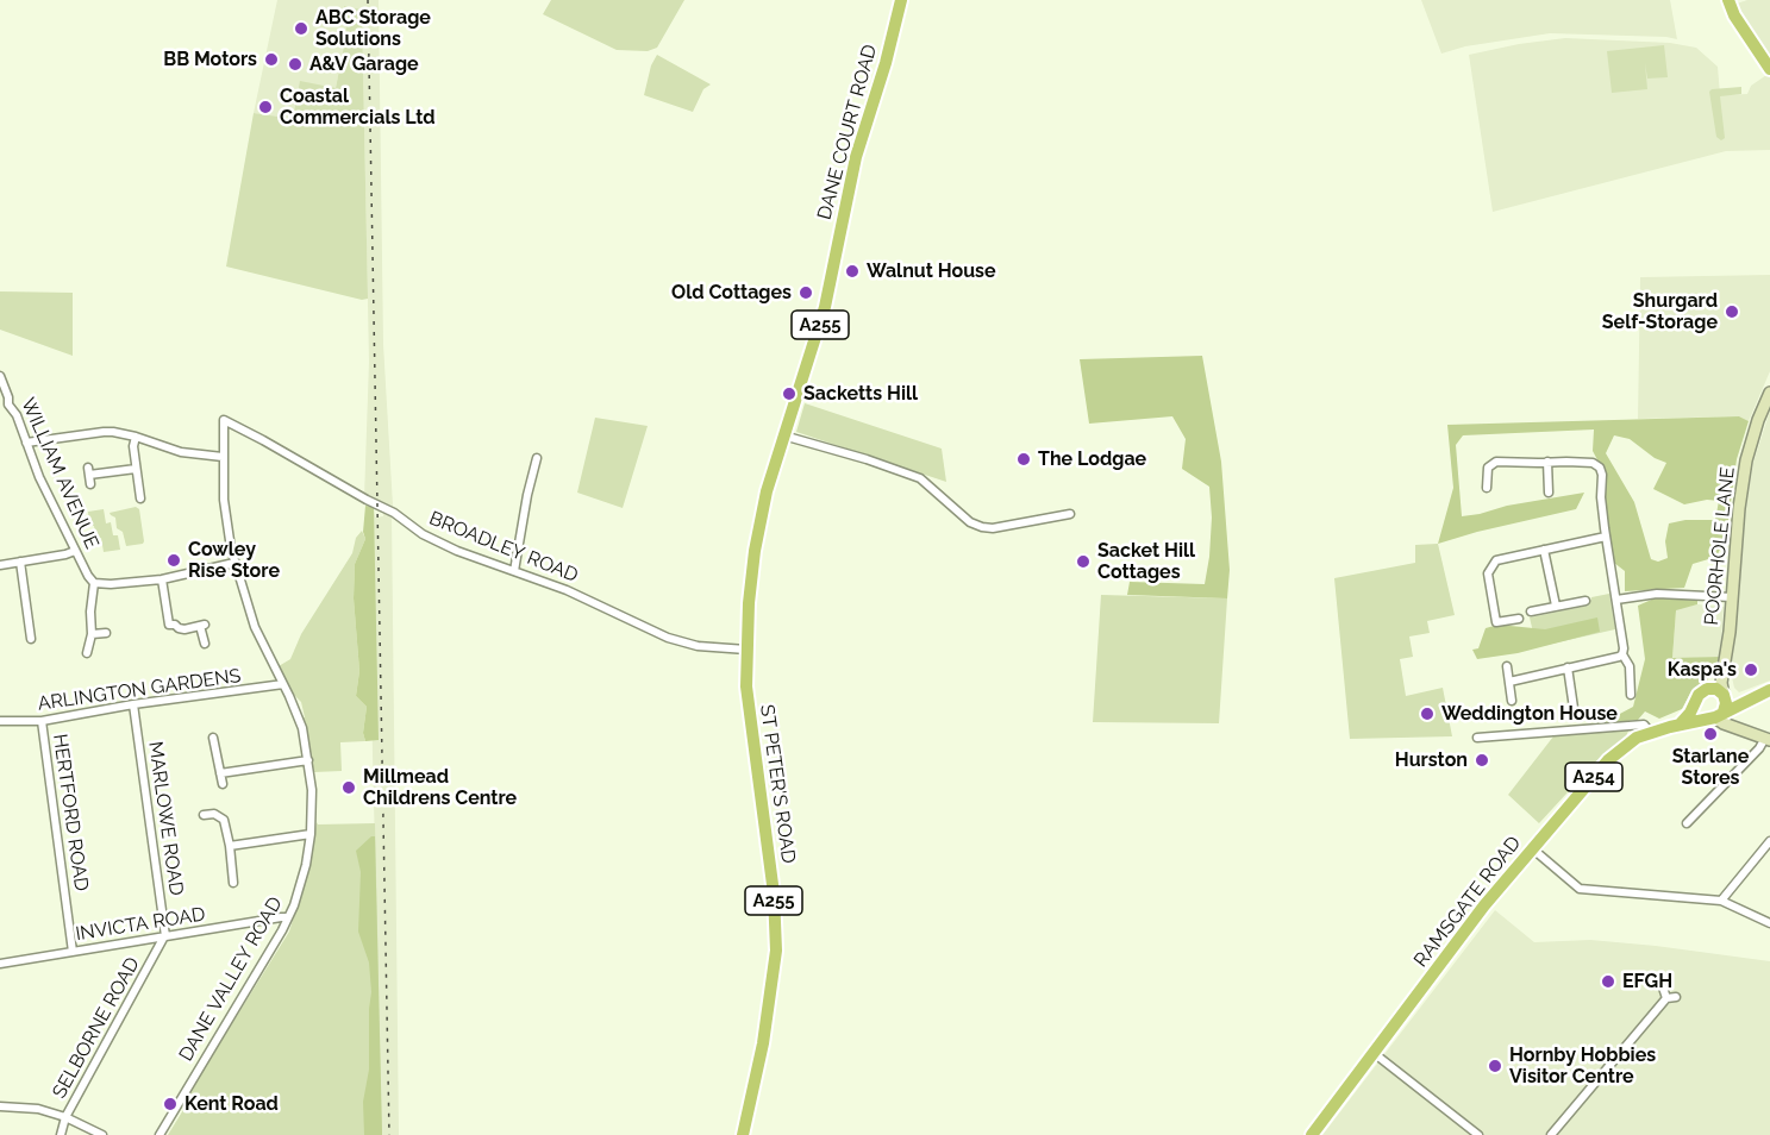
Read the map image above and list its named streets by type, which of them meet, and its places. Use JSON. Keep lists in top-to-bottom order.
{
  "streets": {
    "main road": [
      "DANE COURT ROAD",
      "A255",
      "A254",
      "ST PETER'S ROAD",
      "RAMSGATE ROAD"
    ],
    "street": [
      "WILLIAM AVENUE",
      "POORHOLE LANE",
      "BROADLEY ROAD",
      "ARLINGTON GARDENS",
      "HERTFORD ROAD",
      "MARLOWE ROAD",
      "INVICTA ROAD",
      "DANE VALLEY ROAD",
      "SELBORNE ROAD"
    ]
  },
  "crossings": [
    ["DANE COURT ROAD", "BROADLEY ROAD"],
    ["DANE COURT ROAD", "ST PETER'S ROAD"],
    ["POORHOLE LANE", "A254"],
    ["POORHOLE LANE", "RAMSGATE ROAD"],
    ["BROADLEY ROAD", "ST PETER'S ROAD"],
    ["BROADLEY ROAD", "DANE VALLEY ROAD"],
    ["ARLINGTON GARDENS", "HERTFORD ROAD"],
    ["ARLINGTON GARDENS", "MARLOWE ROAD"],
    ["ARLINGTON GARDENS", "DANE VALLEY ROAD"],
    ["A254", "RAMSGATE ROAD"],
    ["HERTFORD ROAD", "INVICTA ROAD"],
    ["MARLOWE ROAD", "INVICTA ROAD"],
    ["MARLOWE ROAD", "SELBORNE ROAD"],
    ["INVICTA ROAD", "DANE VALLEY ROAD"],
    ["INVICTA ROAD", "SELBORNE ROAD"]
  ],
  "places": [
    "ABC Storage Solutions",
    "BB Motors",
    "A&V Garage",
    "Coastal Commercials Ltd",
    "Walnut House",
    "Old Cottages",
    "Shurgard Self-Storage",
    "Sacketts Hill",
    "The Lodgae",
    "Cowley Rise Store",
    "Sacket Hill Cottages",
    "Kaspa's",
    "Weddington House",
    "Starlane Stores",
    "Hurston",
    "Millmead Childrens Centre",
    "EFGH",
    "Hornby Hobbies Visitor Centre",
    "Kent Road"
  ]
}
